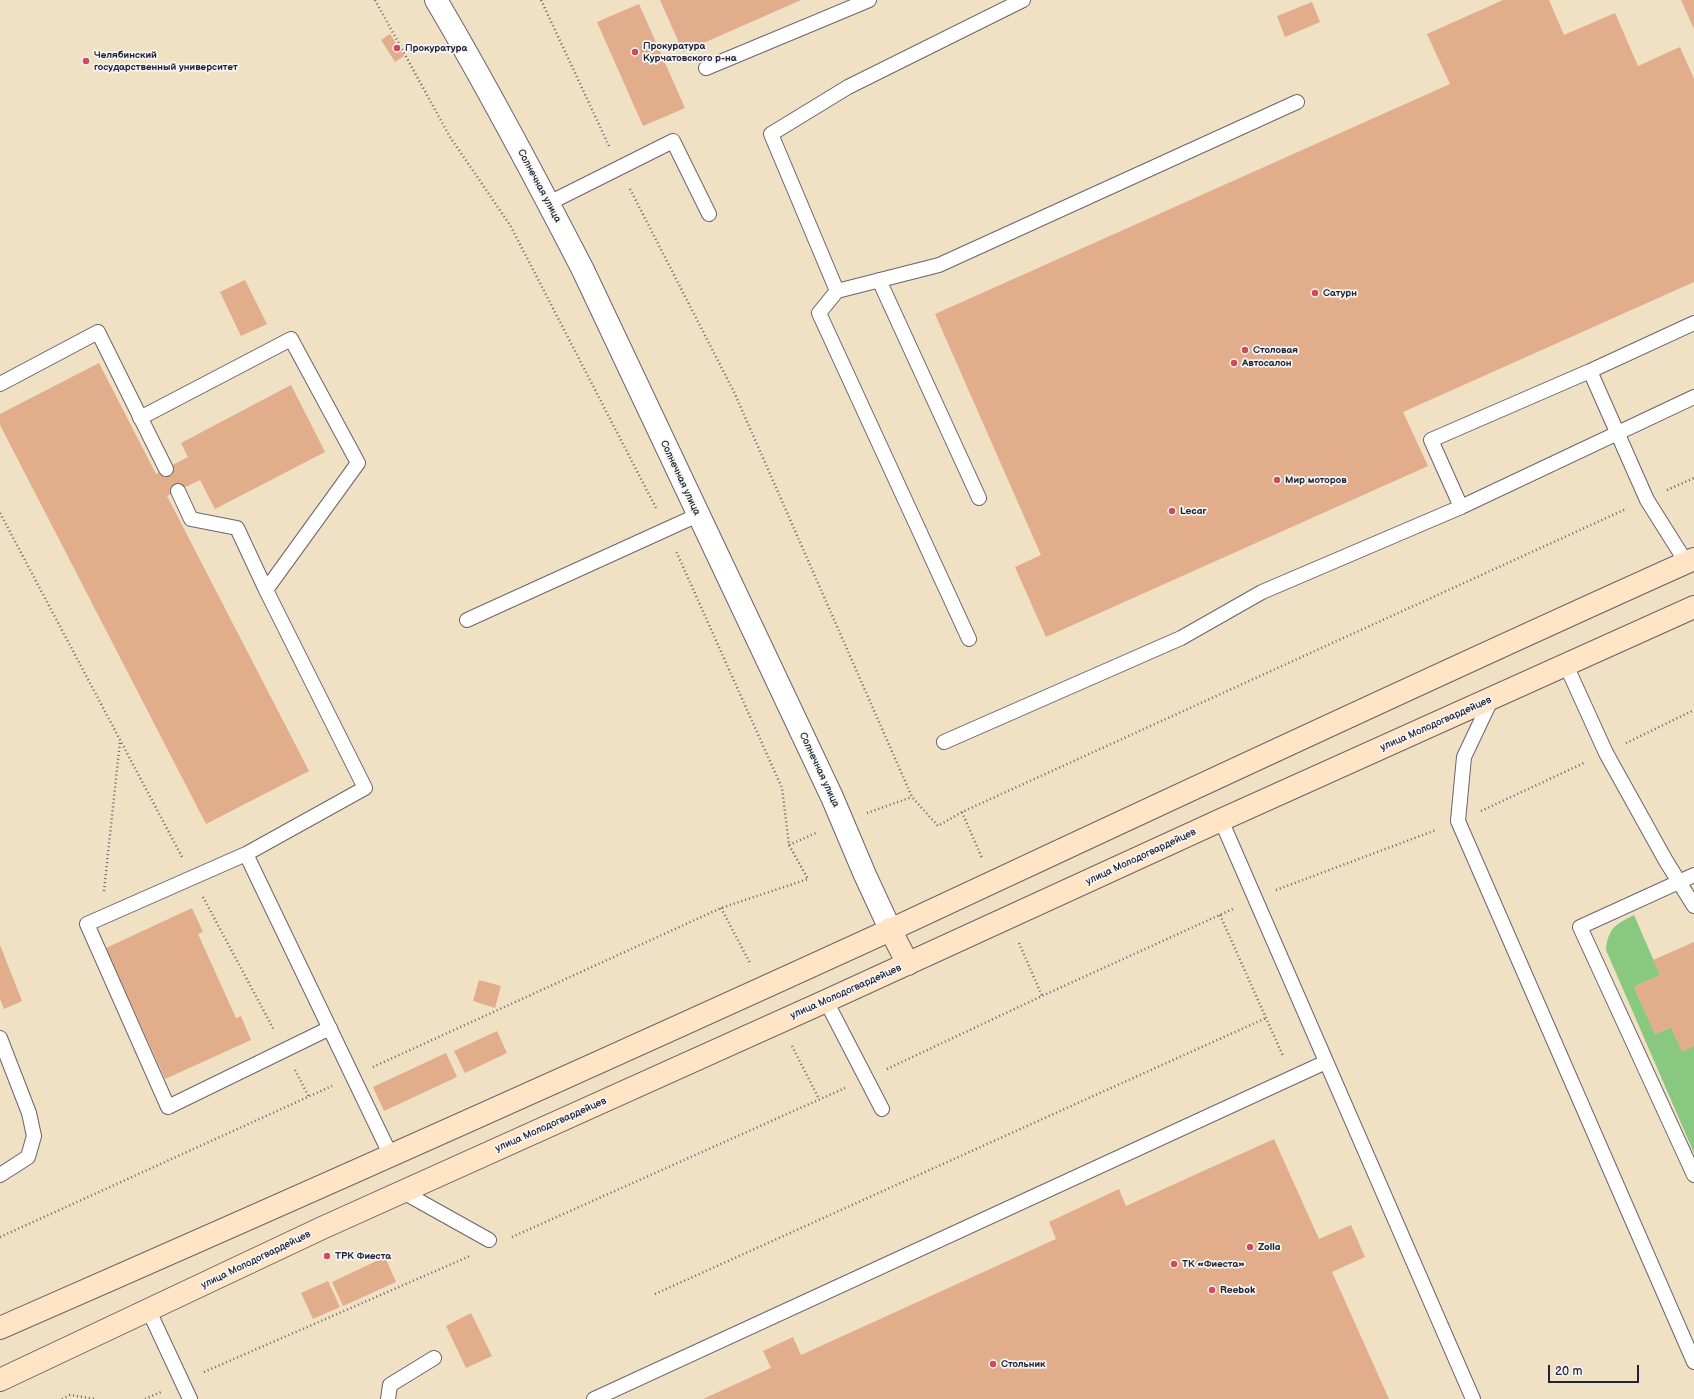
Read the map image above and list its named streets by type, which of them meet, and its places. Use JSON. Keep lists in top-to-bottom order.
{
  "streets": {
    "main road": ["Солнечная улица", "улица Молодогвардейцев"]
  },
  "crossings": [
    ["Солнечная улица", "улица Молодогвардейцев"]
  ],
  "places": [
    "Прокуратура",
    "Прокуратура Курчатовского р-на",
    "Челябинский государственный университет",
    "Сатурн",
    "Столовая",
    "Автосалон",
    "Мир моторов",
    "Lecar",
    "Zolla",
    "ТРК Фиеста",
    "ТК «Фиеста»",
    "Reebok",
    "Стольник"
  ],
  "scale_bar": "20 m"
}
